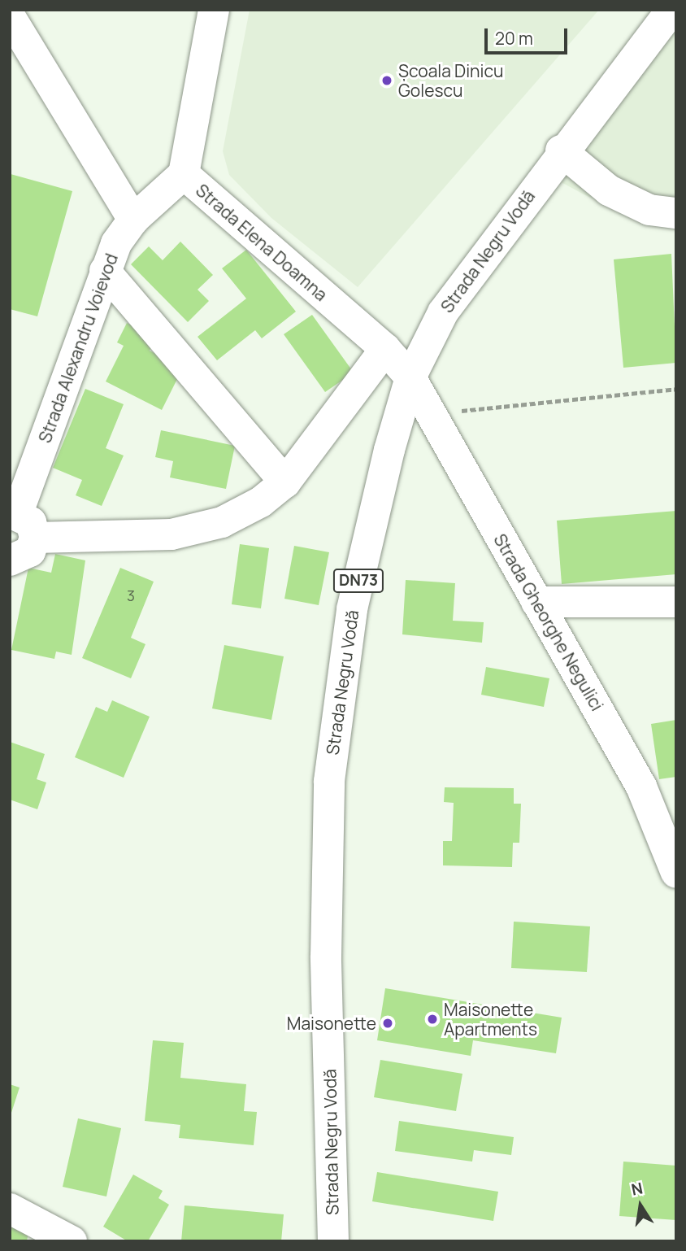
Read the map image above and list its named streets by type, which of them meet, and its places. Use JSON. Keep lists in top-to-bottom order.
{
  "streets": {
    "street": [
      "Strada Elena Doamna",
      "Strada Negru Vodă",
      "Strada Alexandru Voievod",
      "DN73",
      "Strada Gheorghe Negulici"
    ]
  },
  "crossings": [
    ["Strada Elena Doamna", "Strada Negru Vodă"],
    ["Strada Elena Doamna", "Strada Alexandru Voievod"],
    ["Strada Elena Doamna", "Strada Gheorghe Negulici"],
    ["Strada Negru Vodă", "Strada Gheorghe Negulici"]
  ],
  "places": ["Școala Dinicu Golescu", "Maisonette Apartments", "Maisonette"],
  "house_numbers": ["3"],
  "scale_bar": "20 m",
  "north": "top"
}
